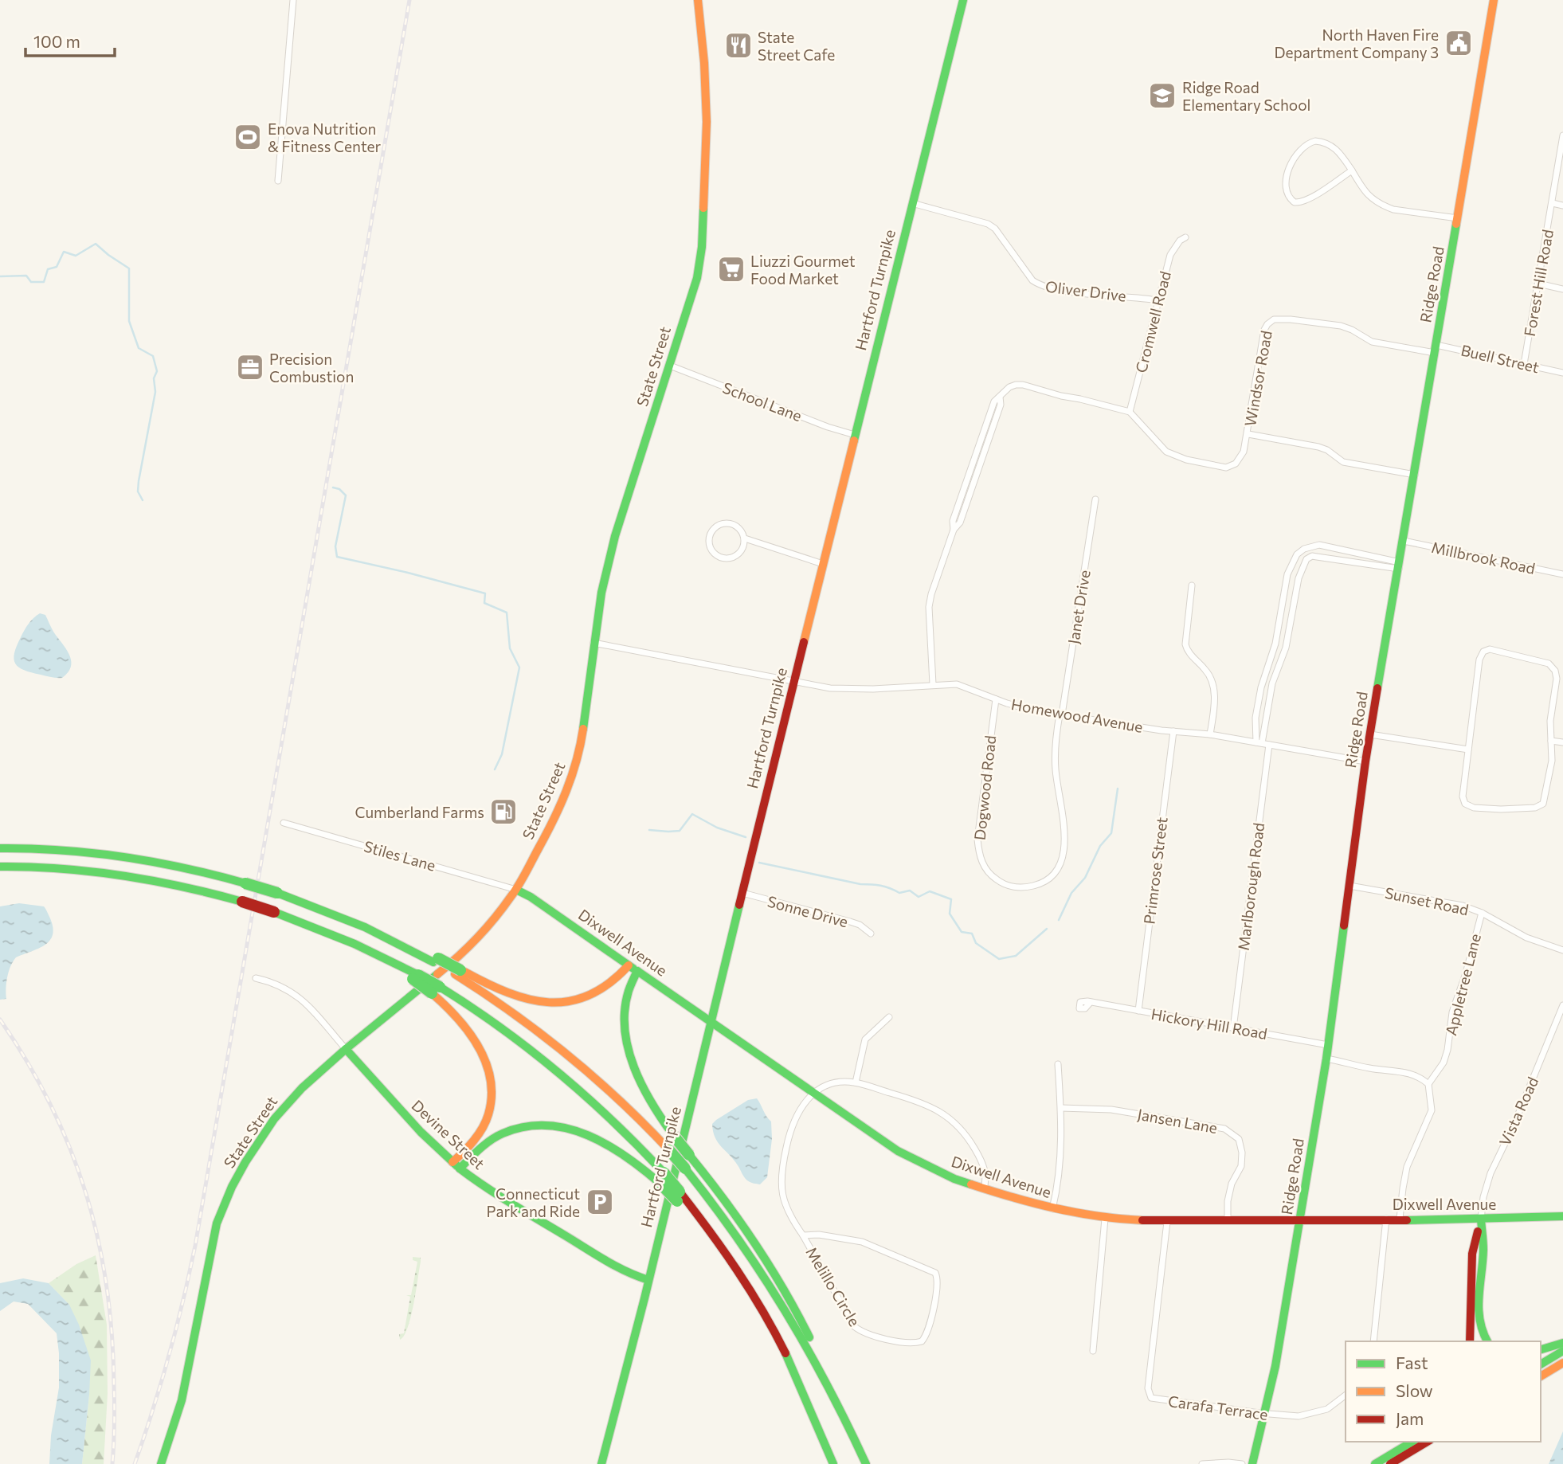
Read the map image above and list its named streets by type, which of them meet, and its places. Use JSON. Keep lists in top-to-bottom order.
{
  "streets": {
    "main road": [
      "Ridge Road",
      "Hartford Turnpike",
      "State Street",
      "Dixwell Avenue",
      "Devine Street"
    ],
    "street": [
      "Forest Hill Road",
      "Oliver Drive",
      "Cromwell Road",
      "Buell Street",
      "Windsor Road",
      "School Lane",
      "Millbrook Road",
      "Janet Drive",
      "Homewood Avenue",
      "Dogwood Road",
      "Stiles Lane",
      "Primrose Street",
      "Marlborough Road",
      "Sunset Road",
      "Sonne Drive",
      "Appletree Lane",
      "Hickory Hill Road",
      "Vista Road",
      "Jansen Lane",
      "Melillo Circle",
      "Carafa Terrace"
    ]
  },
  "crossings": [
    ["Forest Hill Road", "Buell Street"],
    ["Ridge Road", "Buell Street"],
    ["Ridge Road", "Windsor Road"],
    ["Ridge Road", "Millbrook Road"],
    ["Ridge Road", "Homewood Avenue"],
    ["Ridge Road", "Sunset Road"],
    ["Ridge Road", "Dixwell Avenue"],
    ["Ridge Road", "Hickory Hill Road"],
    ["Ridge Road", "Carafa Terrace"],
    ["Hartford Turnpike", "Oliver Drive"],
    ["Hartford Turnpike", "School Lane"],
    ["Hartford Turnpike", "Homewood Avenue"],
    ["Hartford Turnpike", "Sonne Drive"],
    ["Hartford Turnpike", "Dixwell Avenue"],
    ["Hartford Turnpike", "Devine Street"],
    ["Oliver Drive", "Cromwell Road"],
    ["Buell Street", "Windsor Road"],
    ["State Street", "School Lane"],
    ["State Street", "Homewood Avenue"],
    ["State Street", "Stiles Lane"],
    ["State Street", "Dixwell Avenue"],
    ["State Street", "Devine Street"],
    ["Janet Drive", "Homewood Avenue"],
    ["Janet Drive", "Dogwood Road"],
    ["Homewood Avenue", "Dogwood Road"],
    ["Homewood Avenue", "Primrose Street"],
    ["Homewood Avenue", "Marlborough Road"],
    ["Stiles Lane", "Dixwell Avenue"],
    ["Primrose Street", "Hickory Hill Road"],
    ["Marlborough Road", "Hickory Hill Road"],
    ["Sunset Road", "Appletree Lane"],
    ["Dixwell Avenue", "Vista Road"],
    ["Dixwell Avenue", "Jansen Lane"],
    ["Dixwell Avenue", "Melillo Circle"],
    ["Dixwell Avenue", "Carafa Terrace"]
  ],
  "places": {
    "public building": ["North Haven Fire Department Company 3"],
    "restaurant": ["State Street Cafe"],
    "school or university": ["Ridge Road Elementary School"],
    "sports": ["Enova Nutrition & Fitness Center"],
    "supermarket": ["Liuzzi Gourmet Food Market"],
    "office": ["Precision Combustion"],
    "fuel station": ["Cumberland Farms"],
    "parking": ["Connecticut Park and Ride"]
  },
  "legend": ["Fast", "Slow", "Jam"],
  "scale_bar": "100 m"
}
